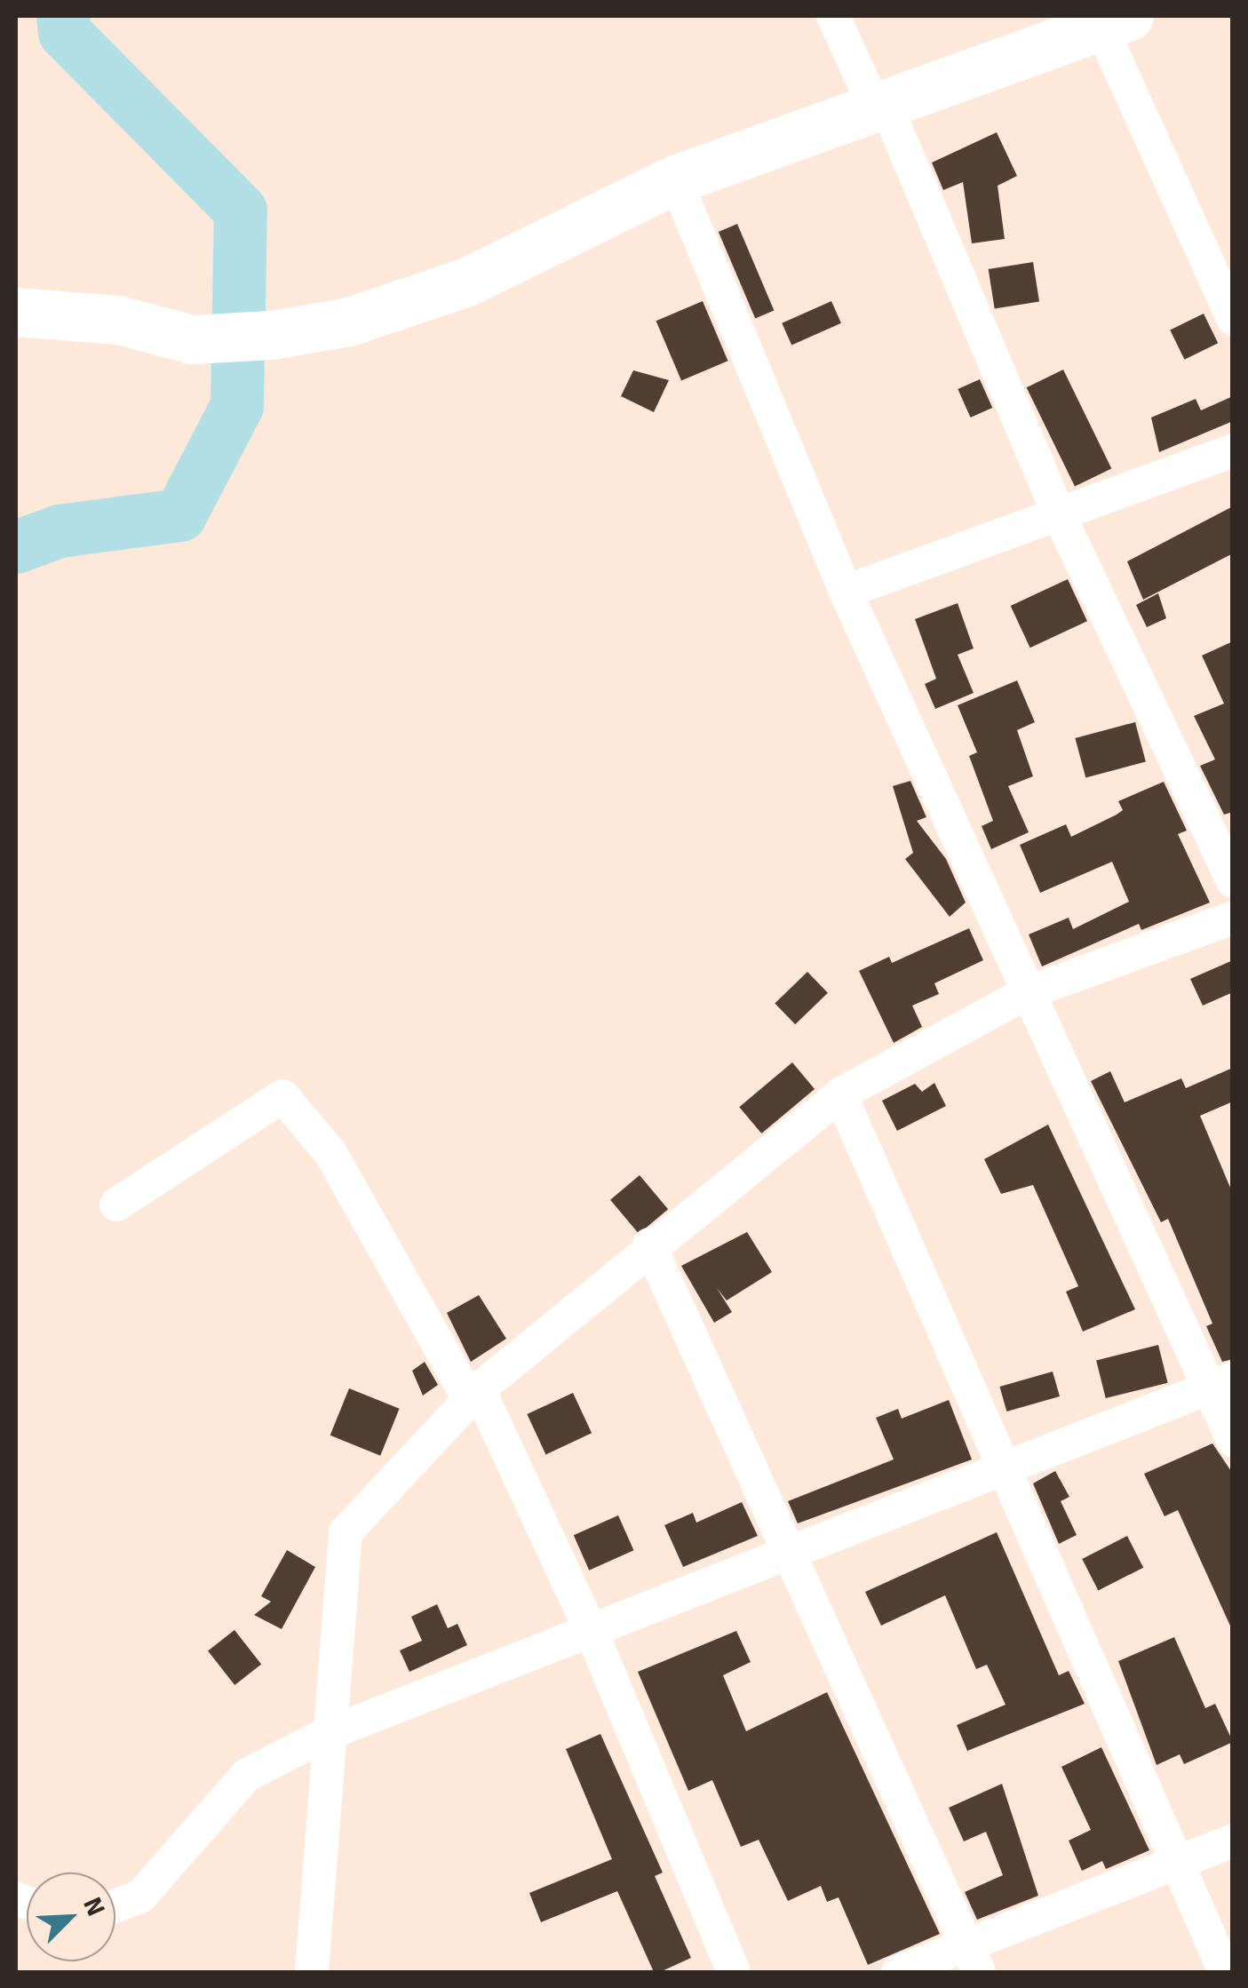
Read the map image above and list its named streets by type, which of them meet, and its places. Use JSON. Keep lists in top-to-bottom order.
{
  "north": "top right"
}
